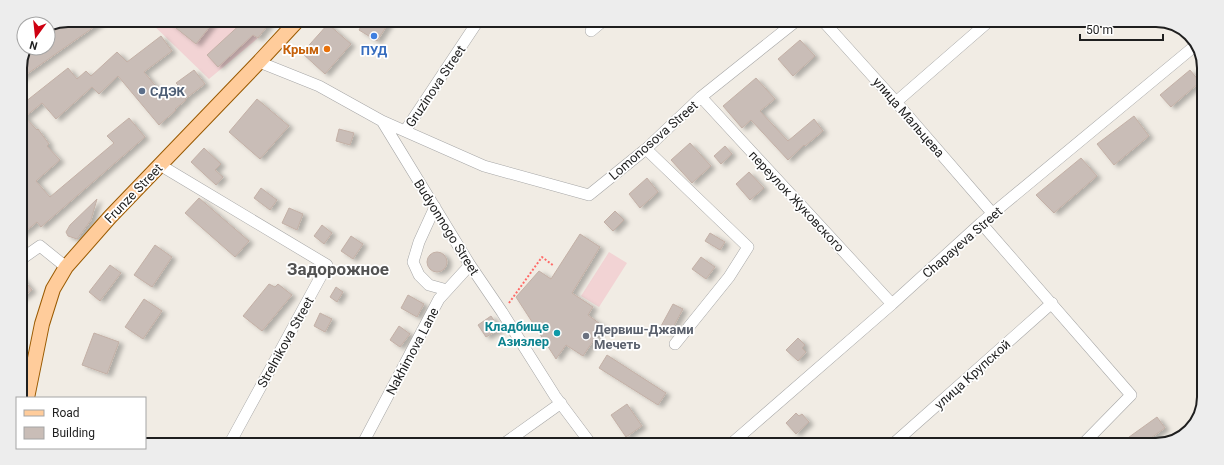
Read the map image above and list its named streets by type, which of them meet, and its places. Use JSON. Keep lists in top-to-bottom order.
{
  "streets": {
    "main road": ["Frunze Street"],
    "street": [
      "Gruzinova Street",
      "улица Мальцева",
      "Lomonosova Street",
      "переулок Жуковского",
      "Budyonnogo Street",
      "Chapayeva Street",
      "Strelnikova Street",
      "Nakhimova Lane",
      "улица Крупской"
    ]
  },
  "crossings": [
    ["Gruzinova Street", "Lomonosova Street"],
    ["улица Мальцева", "Chapayeva Street"],
    ["Lomonosova Street", "переулок Жуковского"],
    ["Lomonosova Street", "Budyonnogo Street"],
    ["Frunze Street", "Budyonnogo Street"],
    ["Frunze Street", "Strelnikova Street"],
    ["переулок Жуковского", "Chapayeva Street"],
    ["Budyonnogo Street", "Nakhimova Lane"]
  ],
  "districts": ["Задорожное"],
  "places": [
    "ПУД",
    "Крым",
    "СДЭК",
    "Кладбище Азизлер",
    "Дервиш-Джами Мечеть"
  ],
  "legend": ["Road", "Building"],
  "scale_bar": "50 m",
  "north": "bottom"
}
